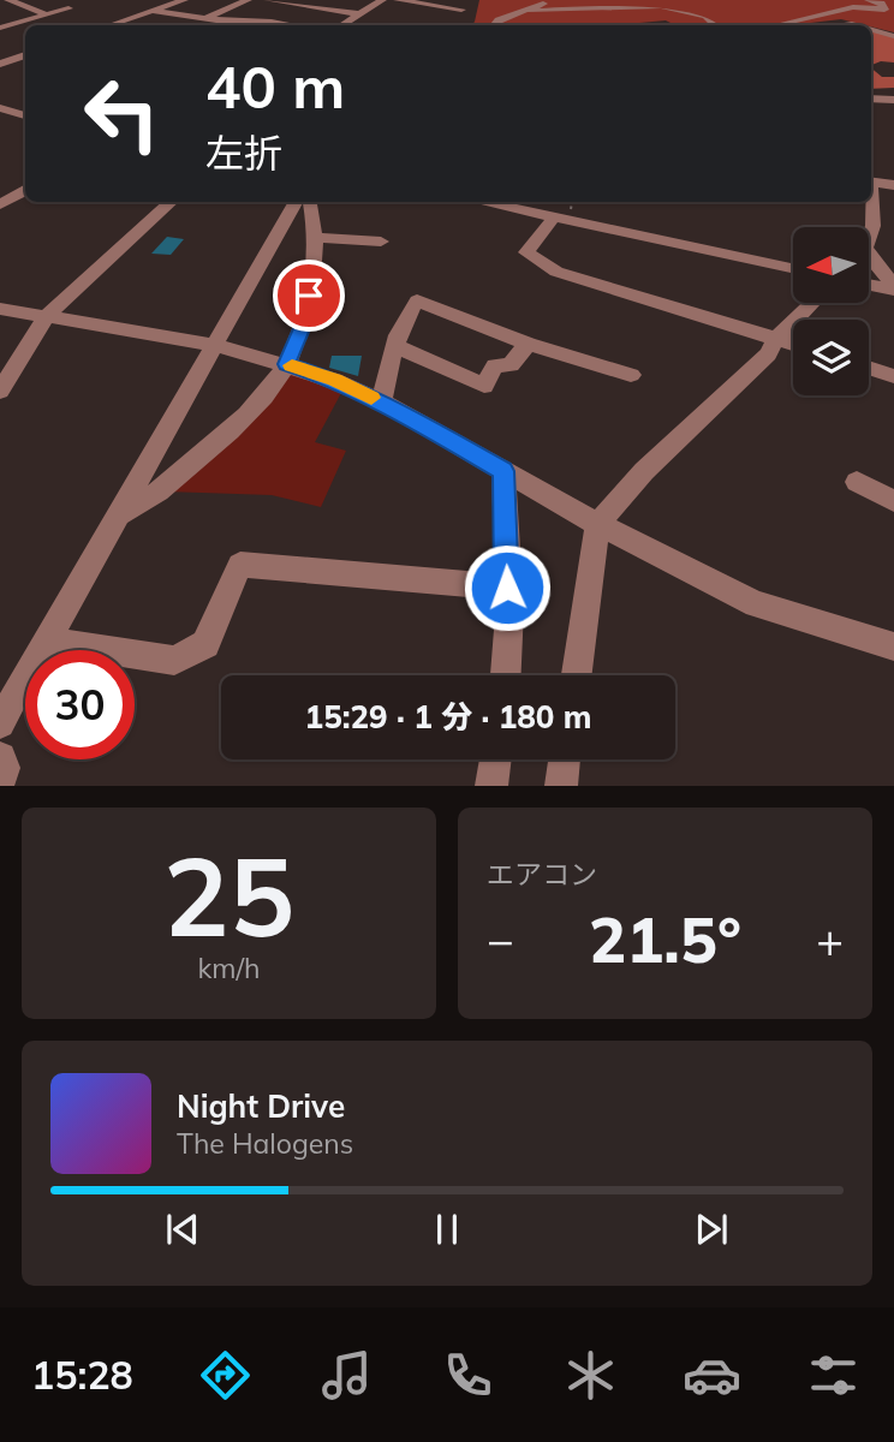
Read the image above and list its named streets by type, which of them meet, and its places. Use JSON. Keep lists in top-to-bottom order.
{
  "north": "left",
  "page": {
    "turn": ["40 m", "左折"],
    "limit": "30",
    "trip": "15:29 · 1 分 · 180 m",
    "tile": [
      ["25", "km/h"],
      "エアコン"
    ],
    "heat": ["−", "21.5°", "+"],
    "song": ["Night Drive", "The Halogens"],
    "tabs": "15:28"
  }
}
